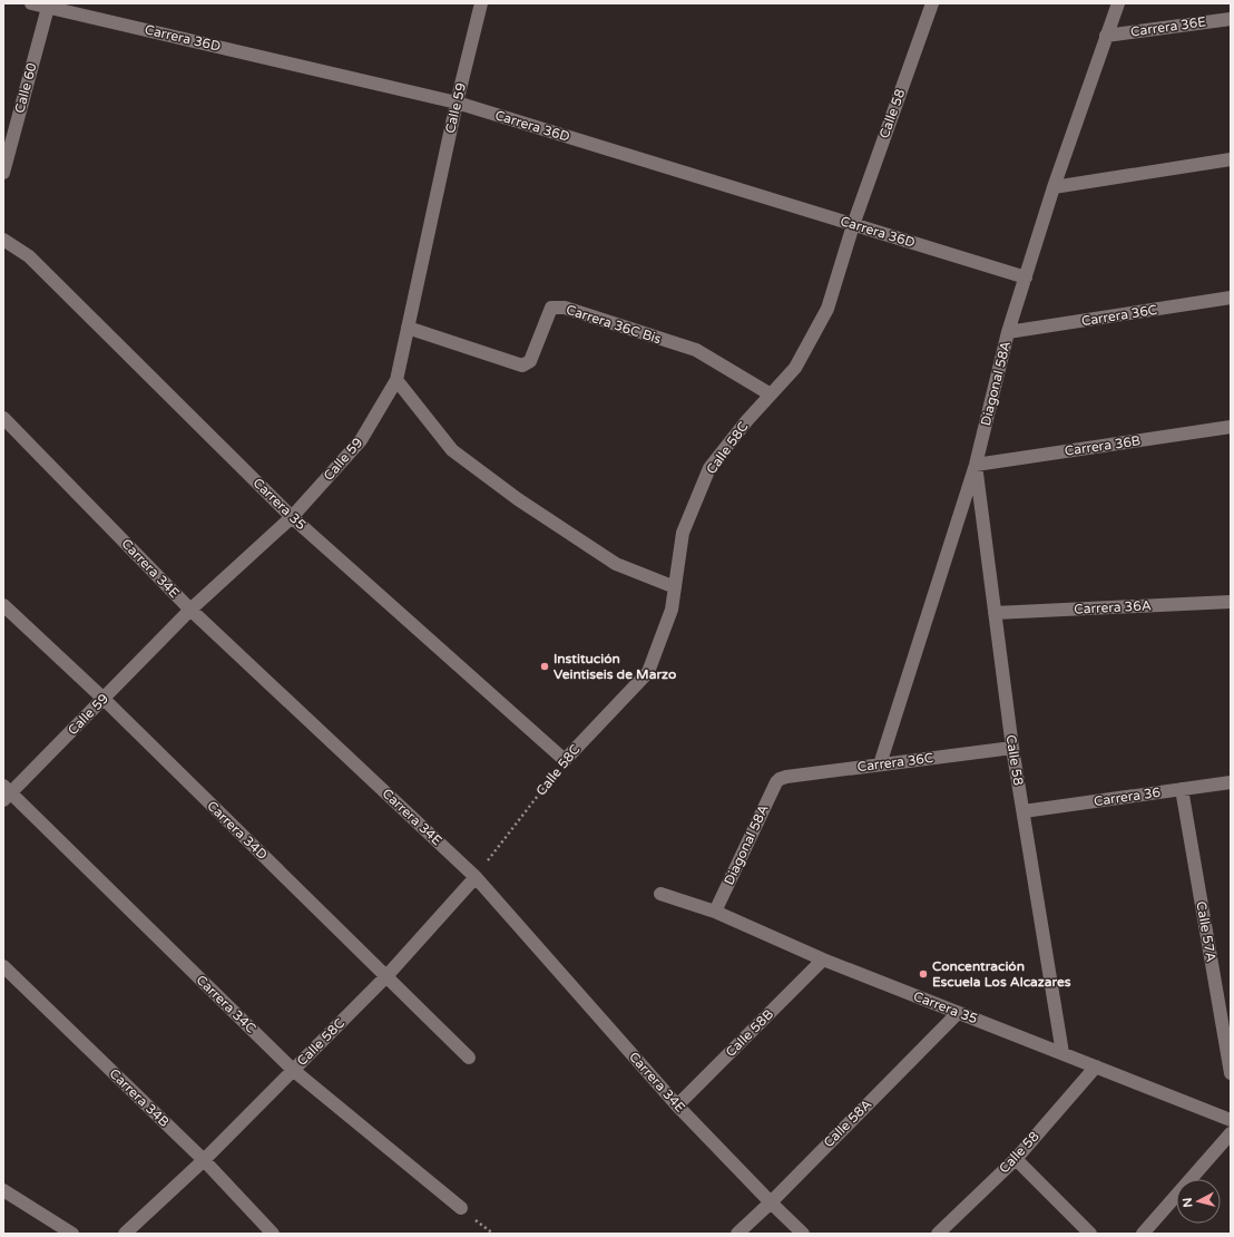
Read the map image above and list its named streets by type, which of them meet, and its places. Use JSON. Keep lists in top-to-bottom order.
{
  "streets": {
    "street": [
      "Carrera 36E",
      "Carrera 36D",
      "Calle 60",
      "Calle 59",
      "Calle 58",
      "Carrera 36C",
      "Carrera 36C Bis",
      "Diagonal 58A",
      "Carrera 36B",
      "Calle 58C",
      "Carrera 35",
      "Carrera 34E",
      "Carrera 36A",
      "Carrera 36",
      "Carrera 34D",
      "Calle 57A",
      "Carrera 34C",
      "Calle 58B",
      "Carrera 34B",
      "Calle 58A"
    ]
  },
  "crossings": [
    ["Carrera 36E", "Diagonal 58A"],
    ["Carrera 36D", "Calle 60"],
    ["Carrera 36D", "Calle 59"],
    ["Carrera 36D", "Calle 58"],
    ["Carrera 36D", "Diagonal 58A"],
    ["Carrera 36D", "Calle 58C"],
    ["Calle 59", "Carrera 36C Bis"],
    ["Calle 59", "Carrera 35"],
    ["Calle 59", "Carrera 34E"],
    ["Calle 59", "Carrera 34D"],
    ["Calle 59", "Carrera 34C"],
    ["Calle 58", "Carrera 36C"],
    ["Calle 58", "Diagonal 58A"],
    ["Calle 58", "Carrera 36B"],
    ["Calle 58", "Calle 58C"],
    ["Calle 58", "Carrera 35"],
    ["Calle 58", "Carrera 36A"],
    ["Calle 58", "Carrera 36"],
    ["Carrera 36C", "Diagonal 58A"],
    ["Carrera 36C Bis", "Calle 58C"],
    ["Diagonal 58A", "Carrera 36B"],
    ["Diagonal 58A", "Carrera 35"],
    ["Calle 58C", "Carrera 35"],
    ["Calle 58C", "Carrera 34E"],
    ["Calle 58C", "Carrera 34D"],
    ["Calle 58C", "Carrera 34C"],
    ["Calle 58C", "Carrera 34B"],
    ["Carrera 35", "Calle 58B"],
    ["Carrera 35", "Calle 58A"],
    ["Carrera 34E", "Calle 58B"],
    ["Carrera 34E", "Calle 58A"],
    ["Carrera 36", "Calle 57A"]
  ],
  "places": ["Institución Veintiseis de Marzo", "Concentración Escuela Los Alcazares"],
  "north": "left"
}
